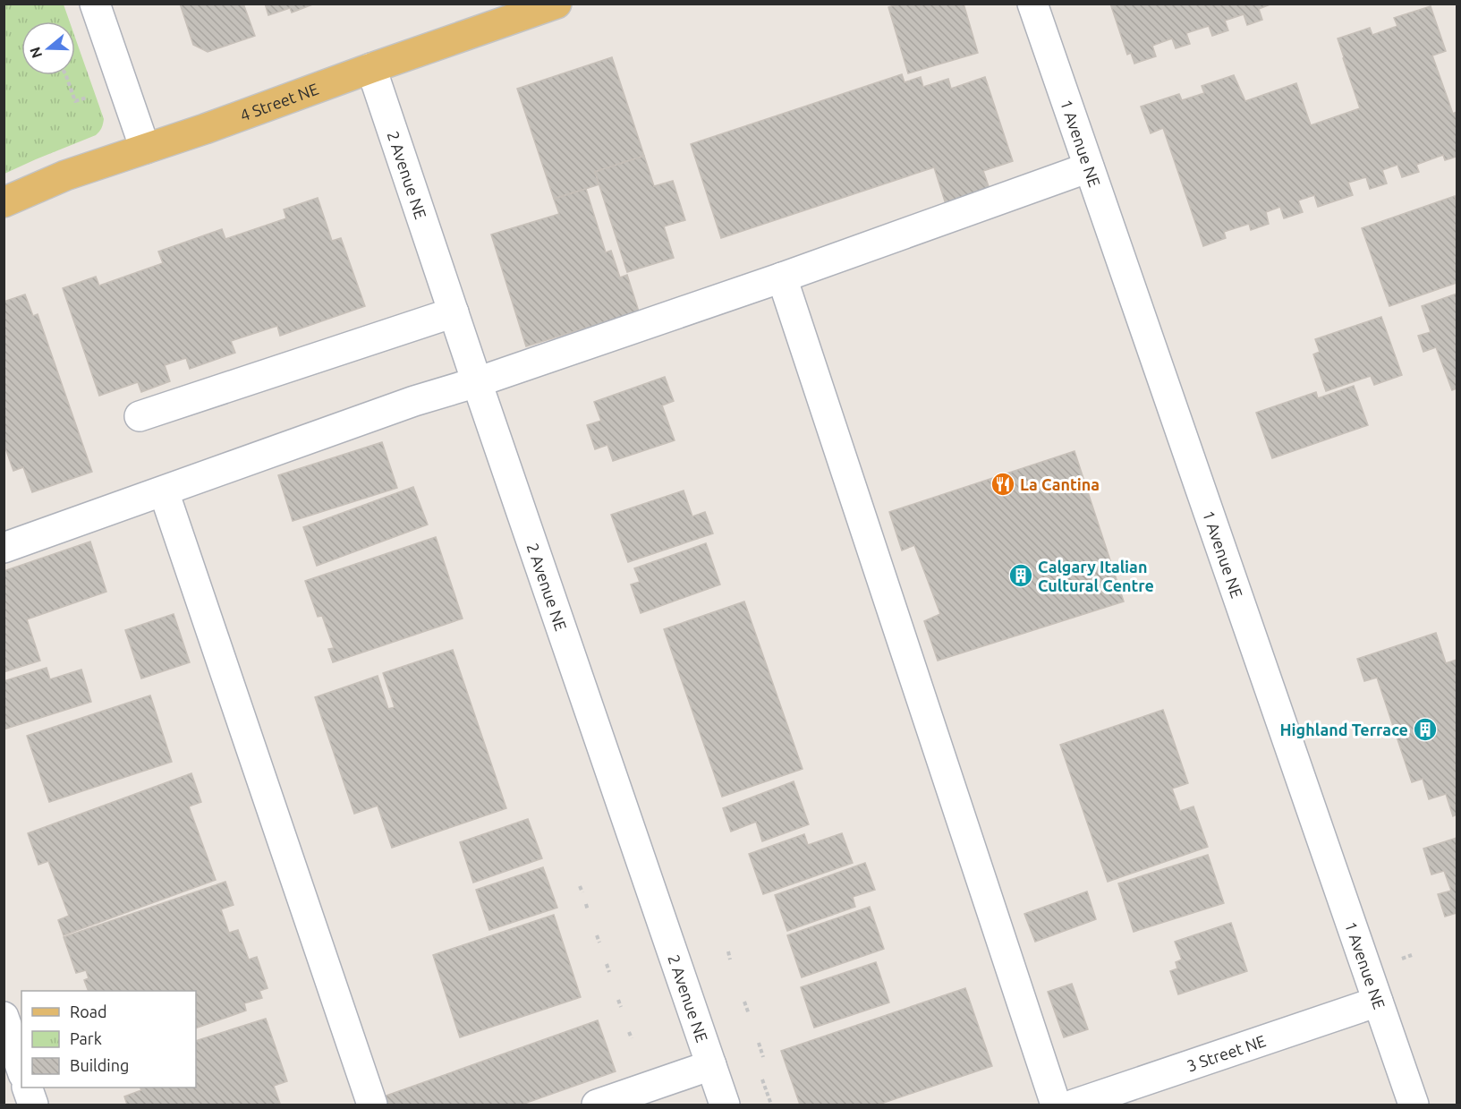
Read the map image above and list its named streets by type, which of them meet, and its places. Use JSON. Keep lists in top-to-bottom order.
{
  "streets": {
    "main road": ["4 Street NE"],
    "street": ["1 Avenue NE", "2 Avenue NE", "3 Street NE"]
  },
  "crossings": [
    ["4 Street NE", "2 Avenue NE"],
    ["1 Avenue NE", "3 Street NE"]
  ],
  "places": {
    "restaurant": ["La Cantina"],
    "building": ["Calgary Italian Cultural Centre", "Highland Terrace"]
  },
  "legend": ["Road", "Park", "Building"],
  "north": "left"
}
